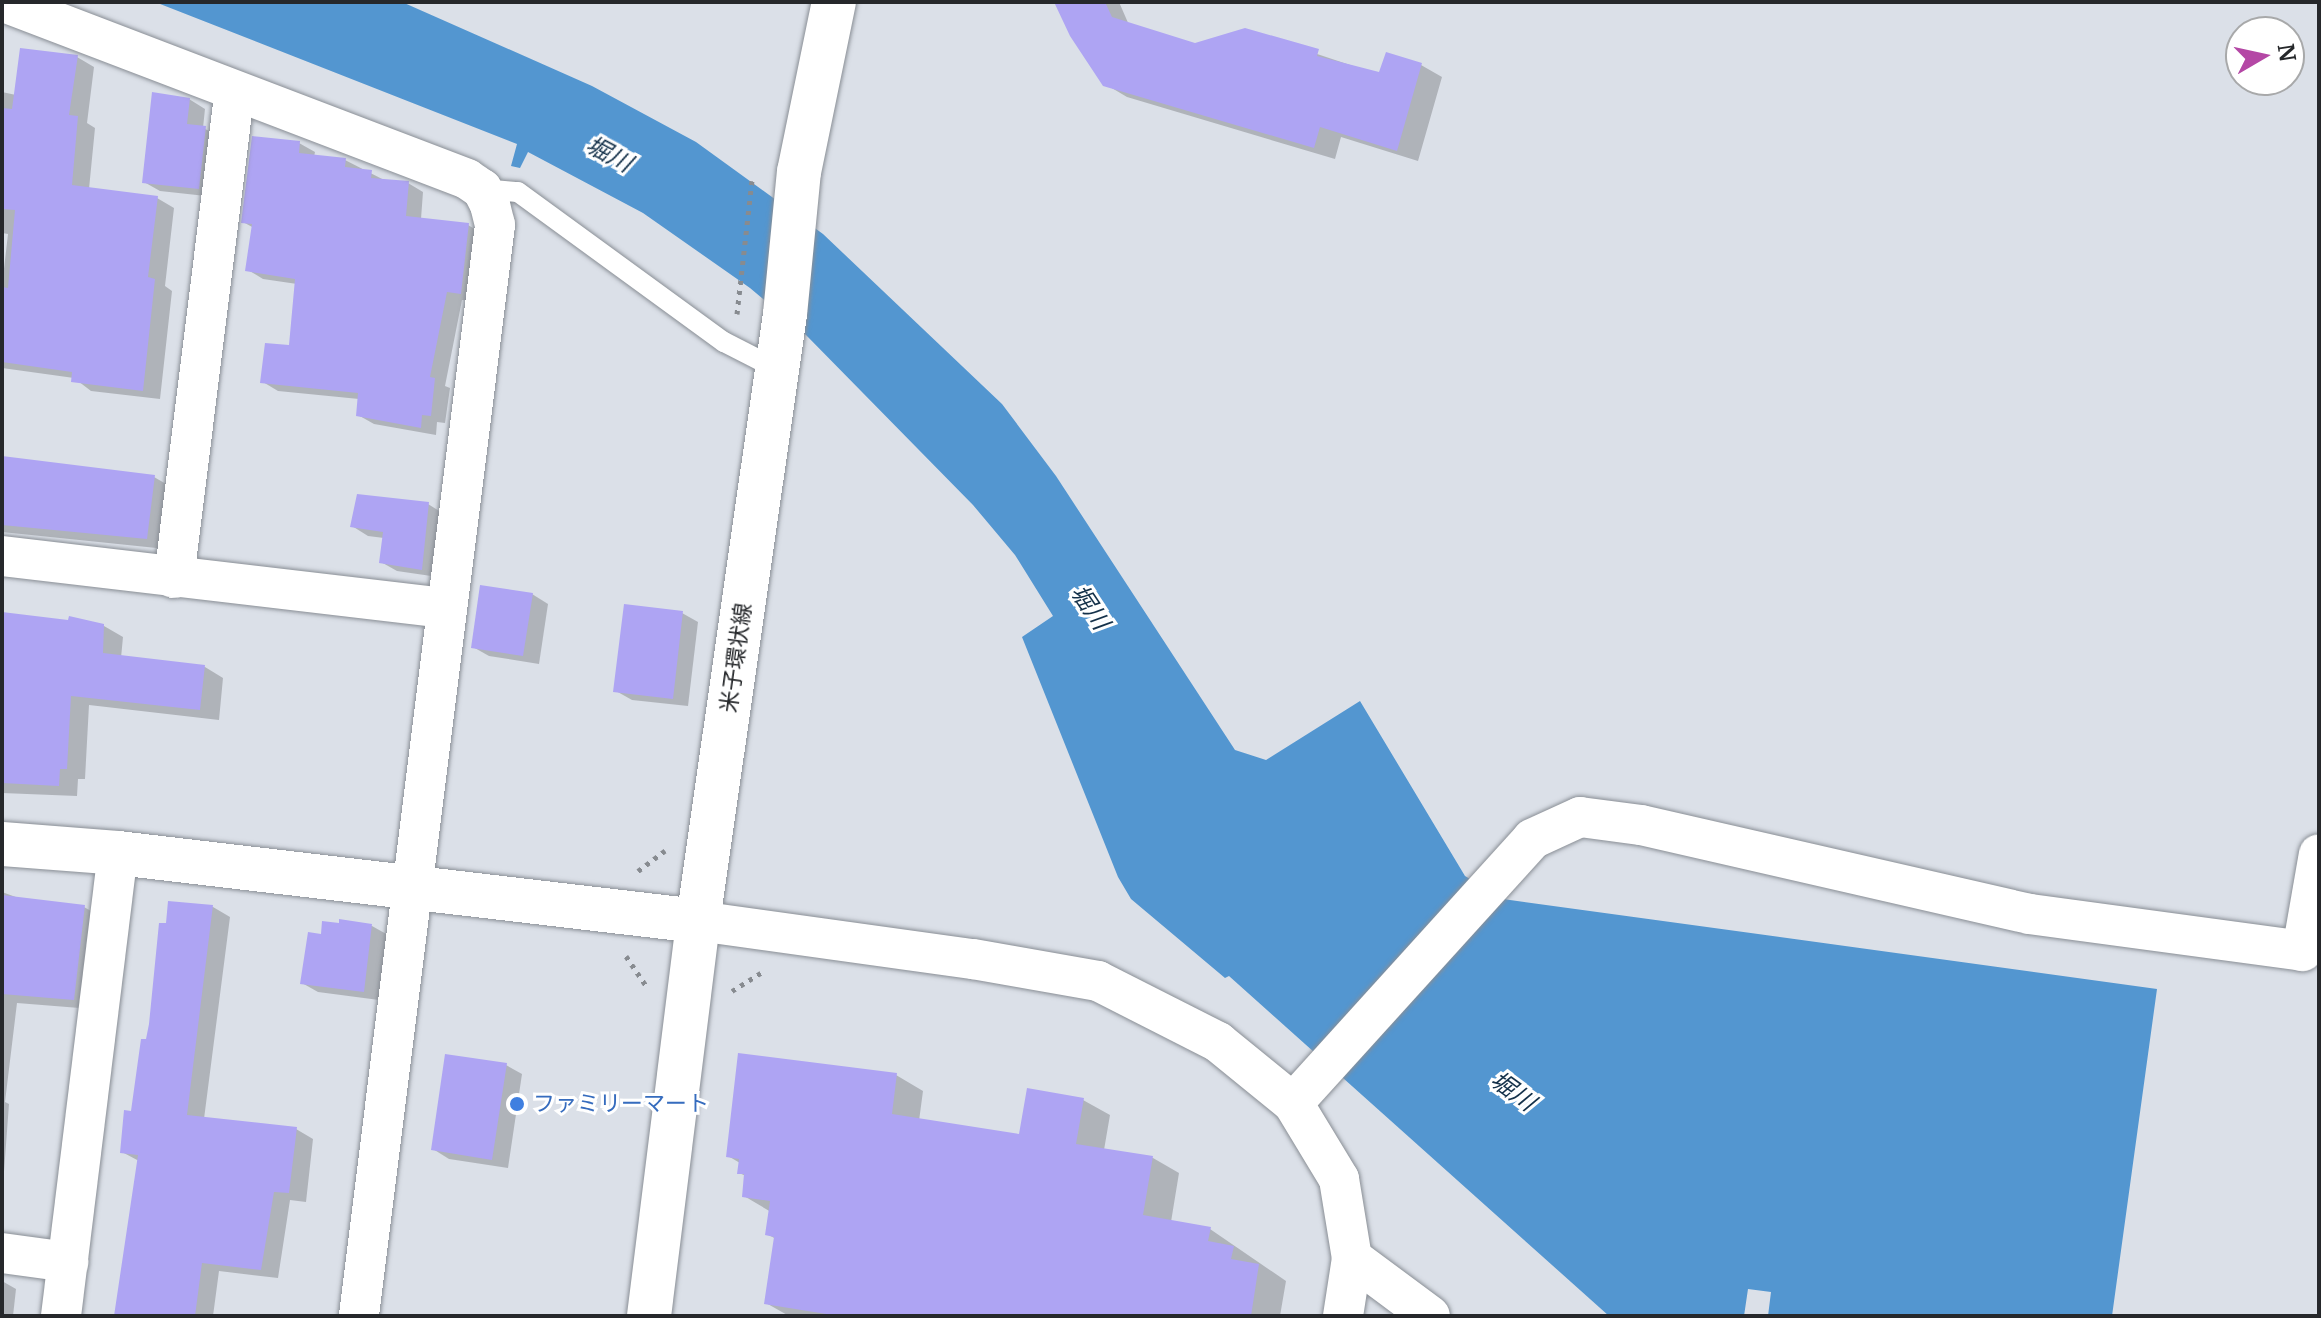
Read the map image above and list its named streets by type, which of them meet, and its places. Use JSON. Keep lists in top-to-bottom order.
{
  "streets": {
    "main road": ["米子環状線"]
  },
  "water": ["堀川"],
  "places": ["ファミリーマート"],
  "north": "right"
}
